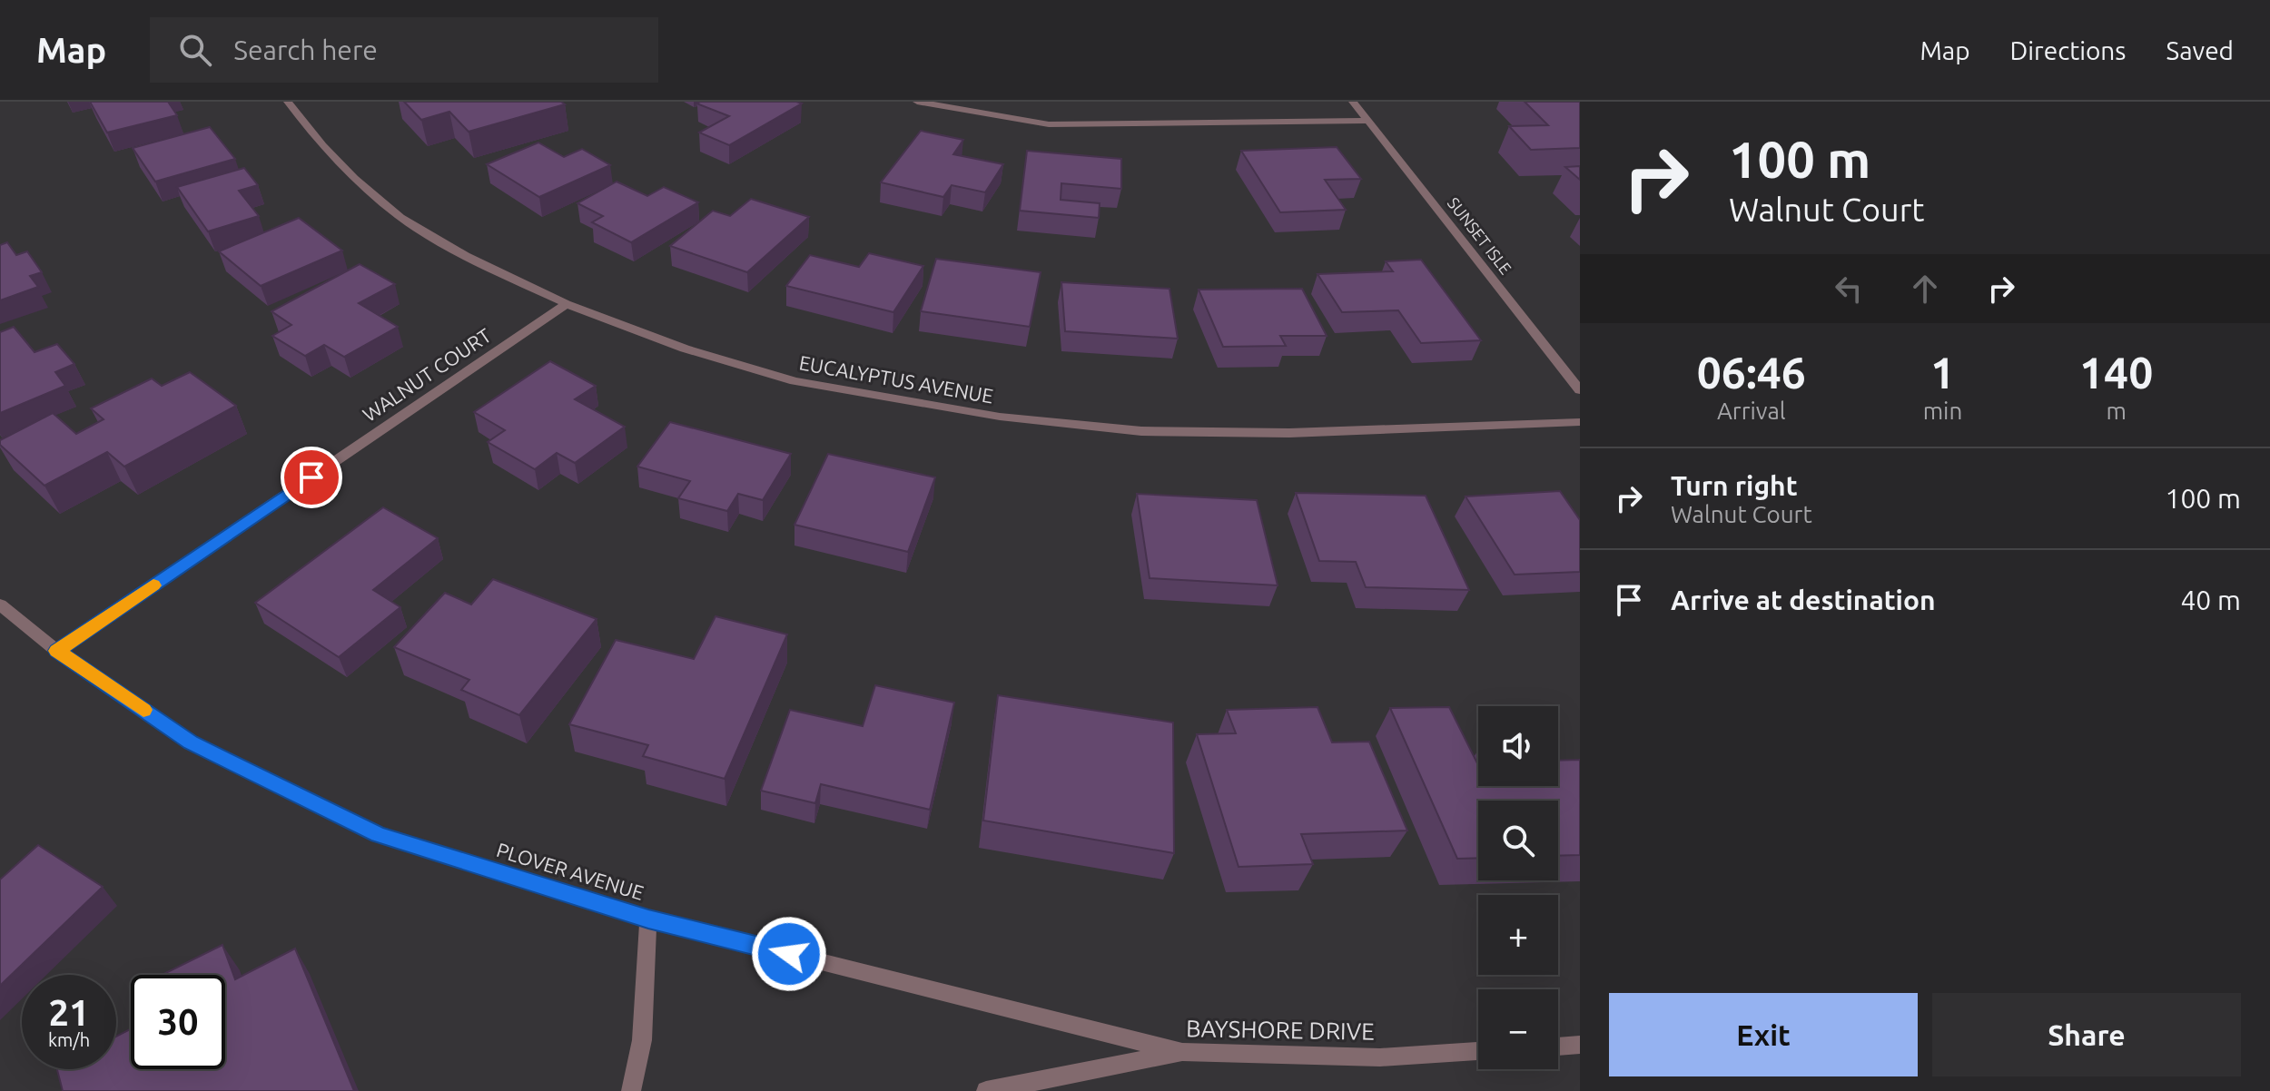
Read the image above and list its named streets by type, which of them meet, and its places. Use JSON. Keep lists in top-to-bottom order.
{
  "streets": {
    "street": [
      "SUNSET ISLE",
      "WALNUT COURT",
      "EUCALYPTUS AVENUE",
      "PLOVER AVENUE",
      "BAYSHORE DRIVE"
    ]
  },
  "crossings": [
    ["WALNUT COURT", "EUCALYPTUS AVENUE"],
    ["WALNUT COURT", "PLOVER AVENUE"],
    ["PLOVER AVENUE", "BAYSHORE DRIVE"]
  ],
  "page": {
    "header": "Map",
    "search": "Search here",
    "nav": ["Map", "Directions", "Saved"],
    "turn": ["100 m", "Walnut Court"],
    "eta": [
      "06:46",
      "Arrival",
      "1",
      "min",
      "140",
      "m"
    ],
    "list": [
      {
        "name": "Turn right",
        "note": "Walnut Court",
        "value": "100 m"
      },
      {
        "name": "Arrive at destination",
        "value": "40 m"
      }
    ],
    "map_buttons": ["+", "−"],
    "speed": "21 km/h",
    "limit": "30",
    "buttons": ["Exit", "Share"]
  }
}
